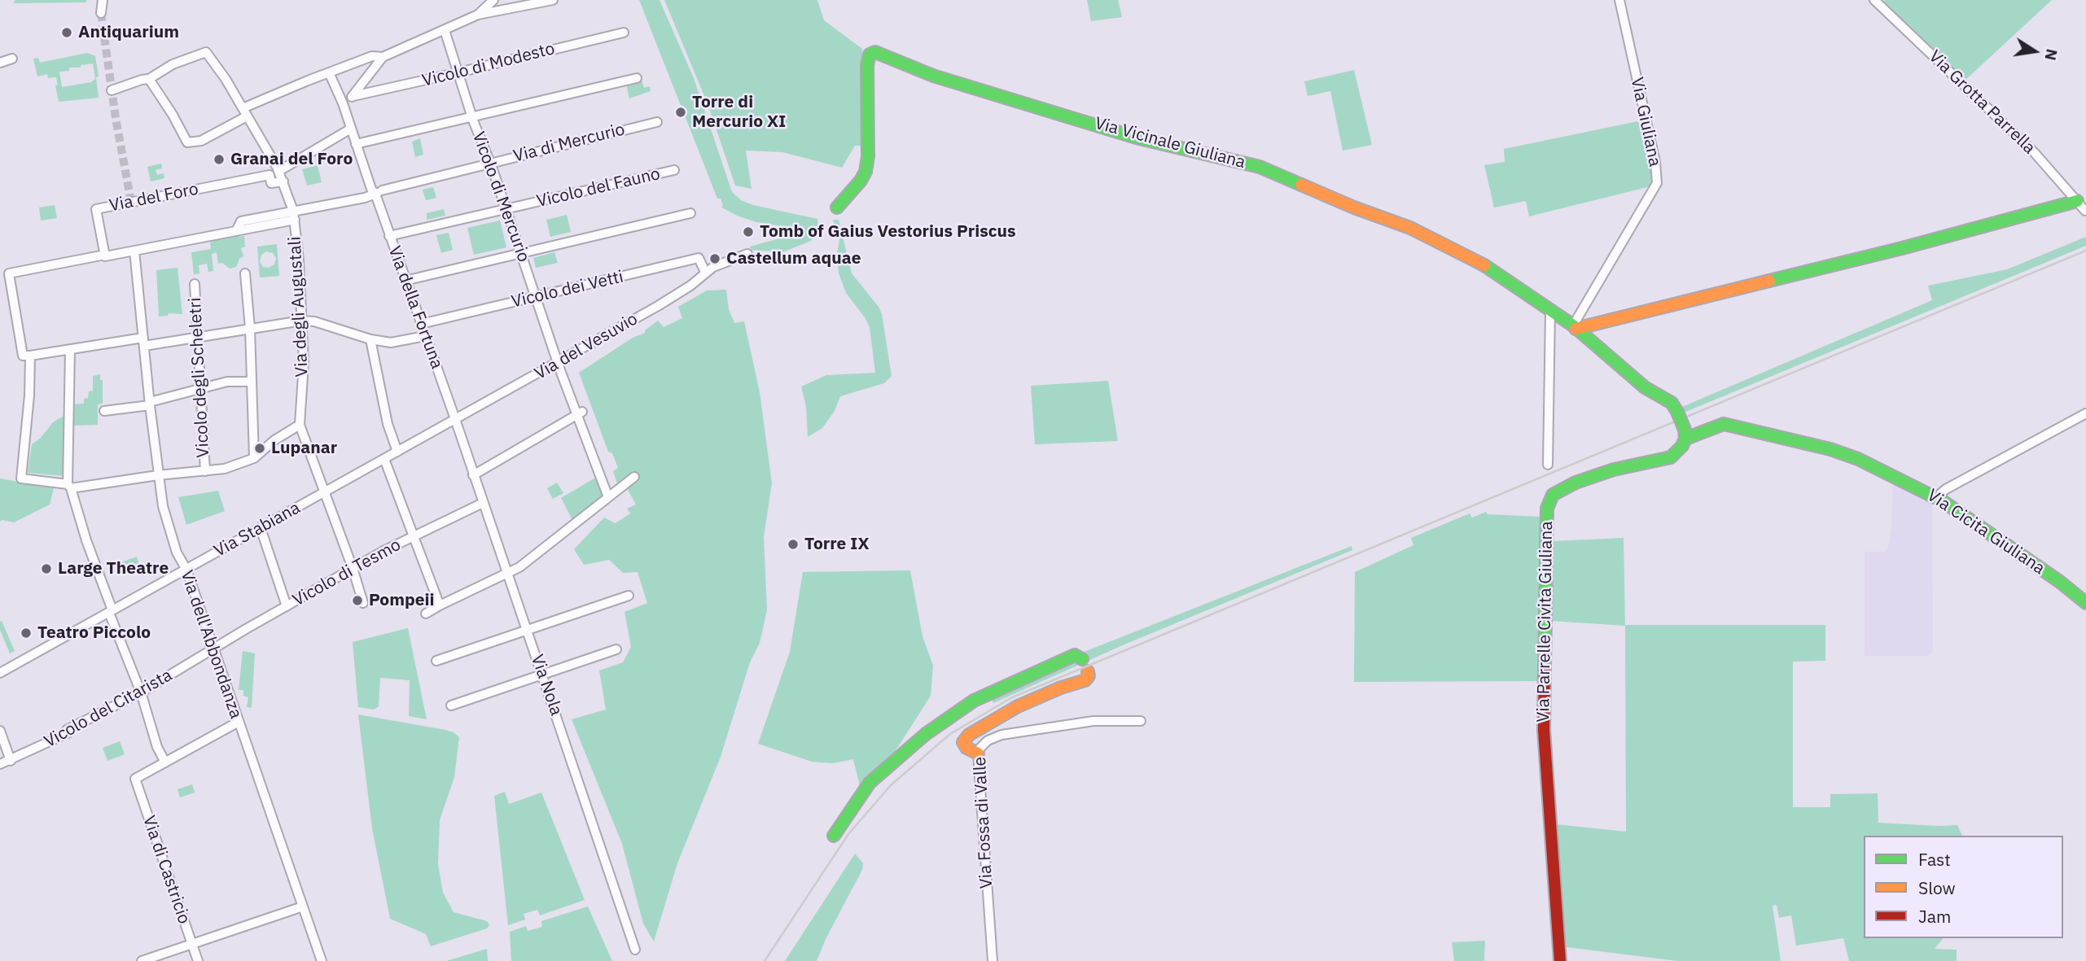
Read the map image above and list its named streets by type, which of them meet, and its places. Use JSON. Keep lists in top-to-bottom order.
{
  "streets": {
    "street": [
      "Vicolo di Modesto",
      "Via Grotta Parrella",
      "Via Giuliana",
      "Via di Mercurio",
      "Via Vicinale Giuliana",
      "Vicolo del Fauno",
      "Vicolo di Mercurio",
      "Via del Foro",
      "Vicolo dei Vetti",
      "Via degli Augustali",
      "Via della Fortuna",
      "Via del Vesuvio",
      "Vicolo degli Scheletri",
      "Via Stabiana",
      "Via Cicita Giuliana",
      "Vicolo di Tesmo",
      "Via Parrelle Civita Giuliana",
      "Via dell'Abbondanza",
      "Via Nola",
      "Vicolo del Citarista",
      "Via Fossa di Valle",
      "Via di Castricio"
    ]
  },
  "crossings": [
    ["Vicolo di Modesto", "Vicolo di Mercurio"],
    ["Via Giuliana", "Via Vicinale Giuliana"],
    ["Via di Mercurio", "Vicolo di Mercurio"],
    ["Via di Mercurio", "Via della Fortuna"],
    ["Vicolo del Fauno", "Vicolo di Mercurio"],
    ["Vicolo del Fauno", "Via della Fortuna"],
    ["Vicolo di Mercurio", "Vicolo dei Vetti"],
    ["Vicolo di Mercurio", "Via del Vesuvio"],
    ["Via del Foro", "Via degli Augustali"],
    ["Vicolo dei Vetti", "Via della Fortuna"],
    ["Vicolo dei Vetti", "Via del Vesuvio"],
    ["Via degli Augustali", "Via Stabiana"],
    ["Via degli Augustali", "Vicolo di Tesmo"],
    ["Via della Fortuna", "Via del Vesuvio"],
    ["Via della Fortuna", "Via Stabiana"],
    ["Via della Fortuna", "Via Nola"],
    ["Via del Vesuvio", "Via Stabiana"],
    ["Via del Vesuvio", "Via Nola"],
    ["Via Stabiana", "Via dell'Abbondanza"],
    ["Via Stabiana", "Via Nola"],
    ["Via Cicita Giuliana", "Via Parrelle Civita Giuliana"],
    ["Vicolo di Tesmo", "Via dell'Abbondanza"],
    ["Vicolo di Tesmo", "Via Nola"],
    ["Vicolo di Tesmo", "Vicolo del Citarista"],
    ["Via dell'Abbondanza", "Vicolo del Citarista"]
  ],
  "places": [
    "Antiquarium",
    "Torre di Mercurio XI",
    "Granai del Foro",
    "Tomb of Gaius Vestorius Priscus",
    "Castellum aquae",
    "Lupanar",
    "Torre IX",
    "Large Theatre",
    "Pompeii",
    "Teatro Piccolo"
  ],
  "legend": ["Fast", "Slow", "Jam"],
  "north": "right"
}
